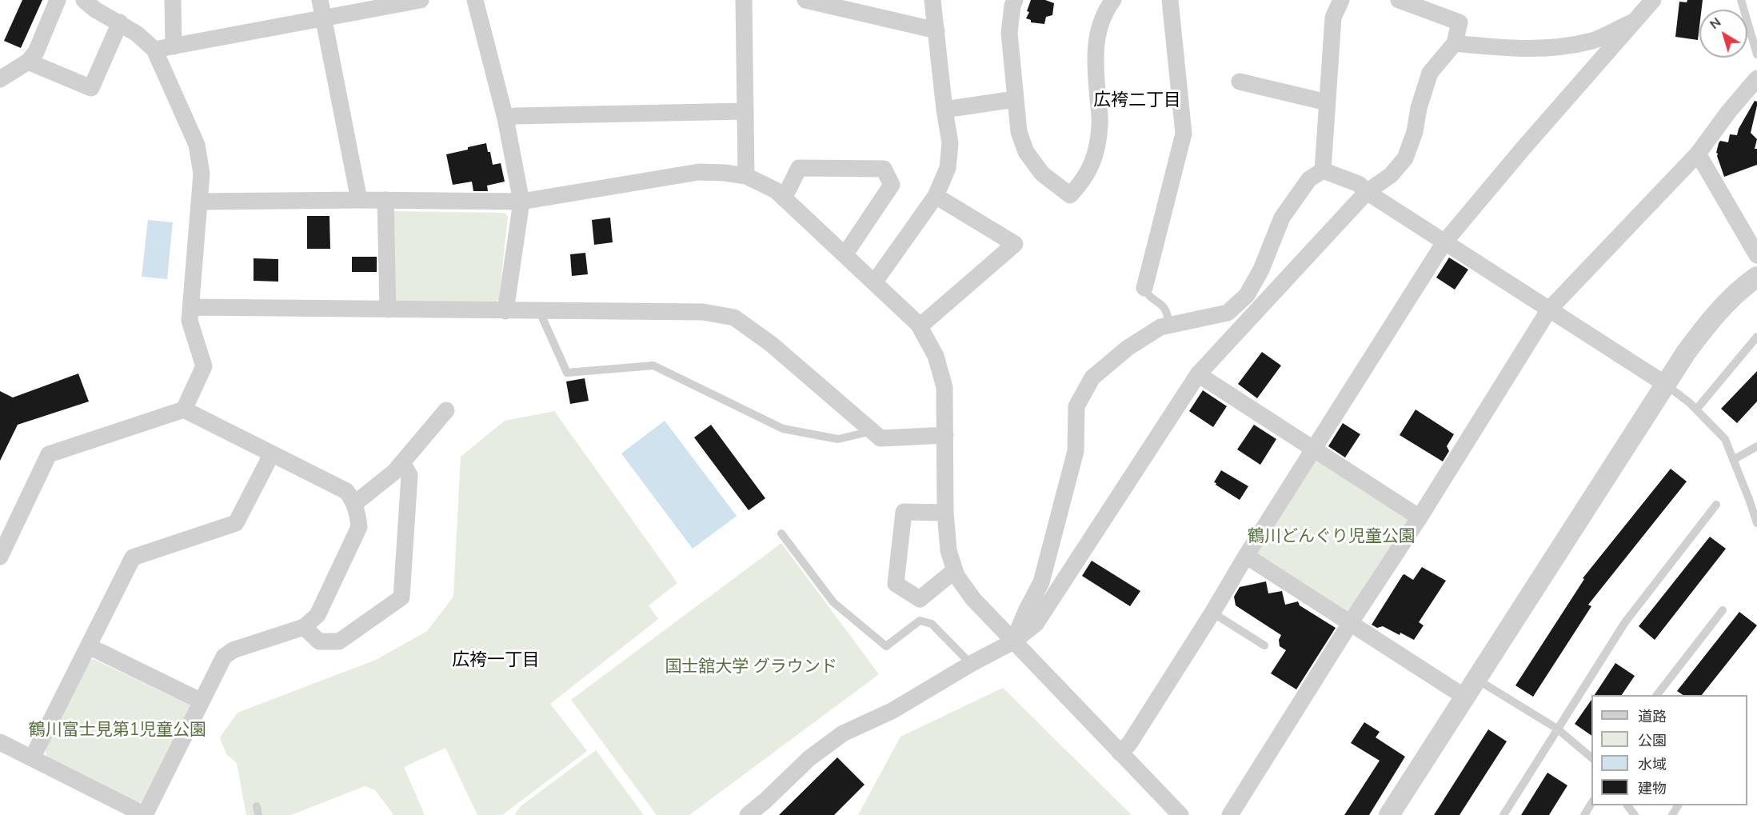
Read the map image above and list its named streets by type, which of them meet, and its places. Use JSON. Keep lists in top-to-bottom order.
{
  "districts": ["広袴二丁目", "広袴一丁目"],
  "parks": ["鶴川どんぐり児童公園", "国士舘大学 グラウンド", "鶴川富士見第1児童公園"],
  "legend": [
    "道路",
    "公園",
    "水域",
    "建物"
  ],
  "north": "top left"
}
